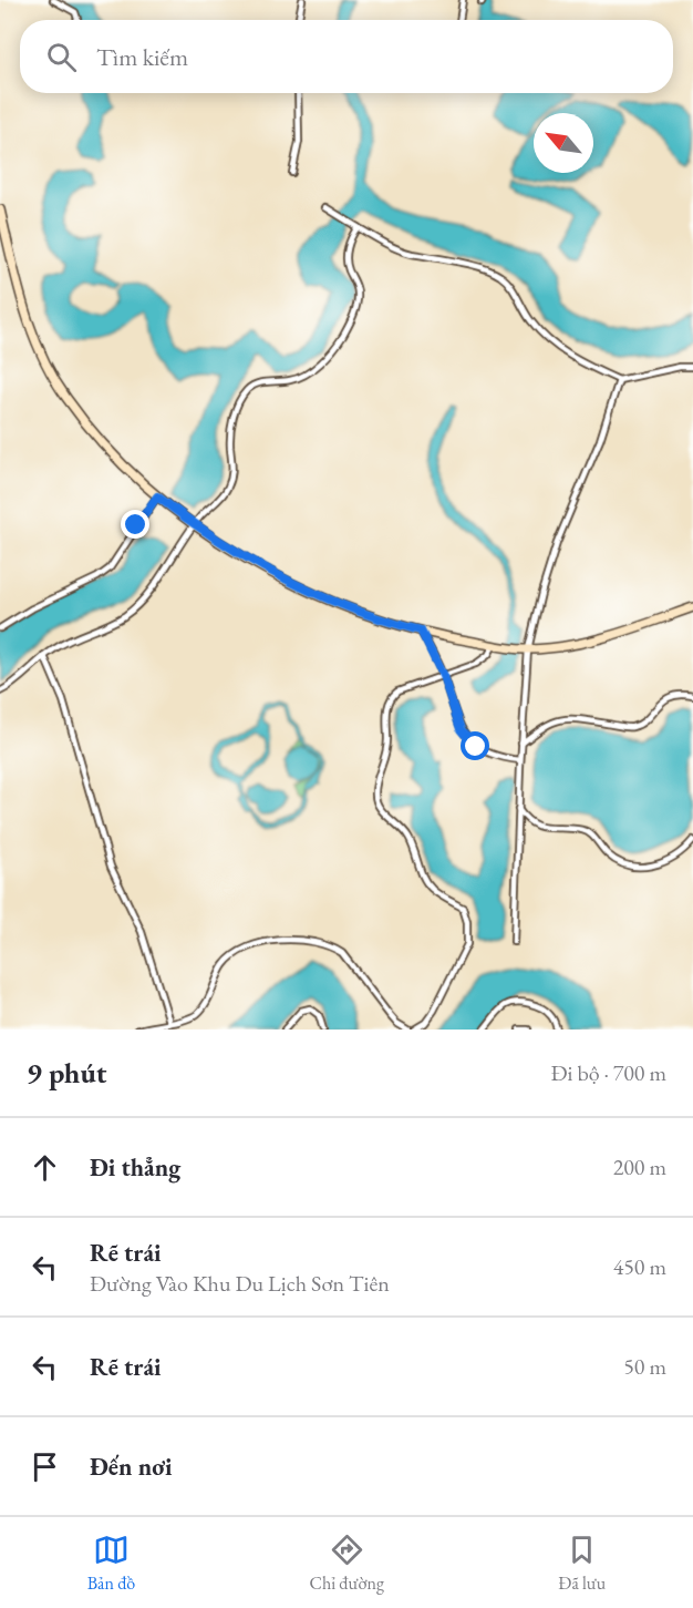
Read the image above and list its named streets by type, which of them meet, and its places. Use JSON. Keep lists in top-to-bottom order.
{
  "north": "top left",
  "page": {
    "search": "Tìm kiếm",
    "heading": ["9 phút", "Đi bộ · 700 m"],
    "list": [
      ["Đi thẳng", "200 m"],
      ["Rẽ trái", "Đường Vào Khu Du Lịch Sơn Tiên", "450 m"],
      ["Rẽ trái", "50 m"],
      "Đến nơi"
    ],
    "nav": ["Bản đồ", "Chỉ đường", "Đã lưu"]
  }
}
